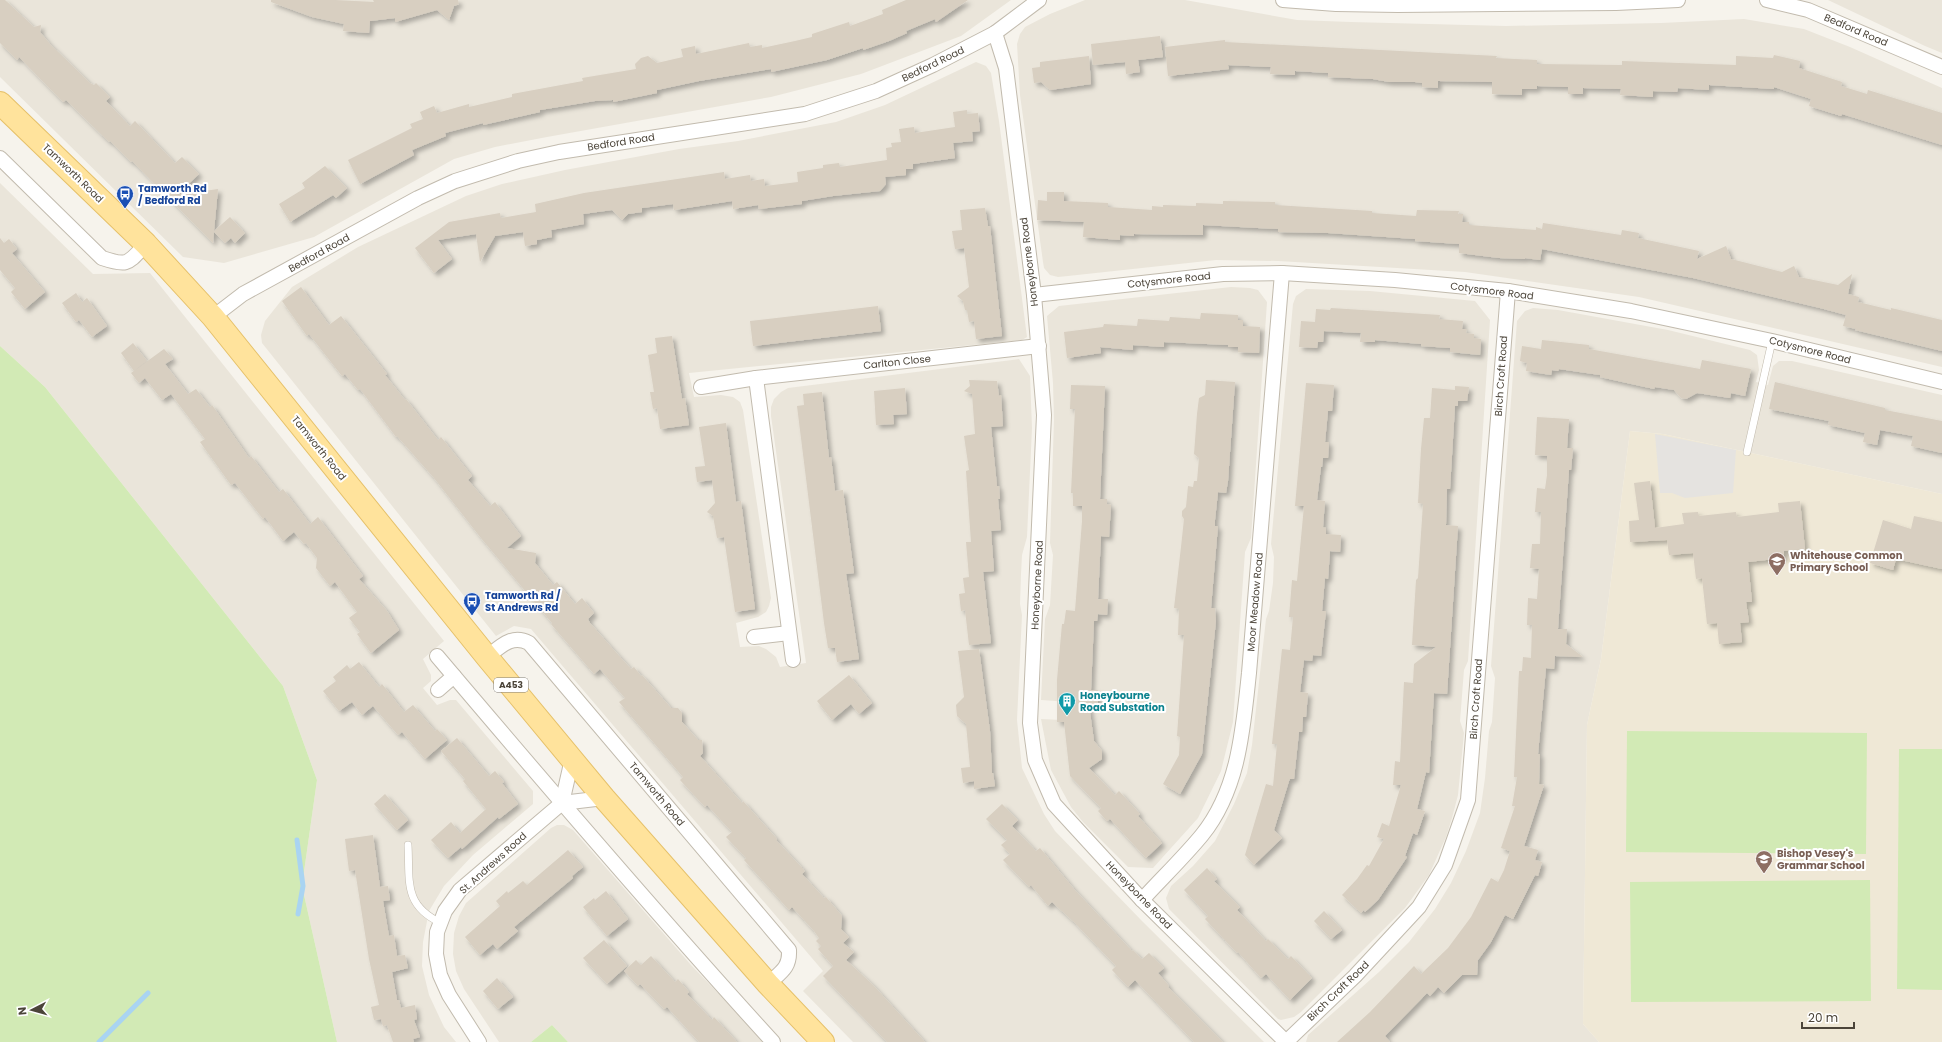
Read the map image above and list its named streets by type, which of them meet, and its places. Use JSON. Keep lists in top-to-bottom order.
{
  "streets": {
    "main road": ["Tamworth Road", "A453"],
    "street": [
      "Bedford Road",
      "Honeyborne Road",
      "Cotysmore Road",
      "Carlton Close",
      "Birch Croft Road",
      "Moor Meadow Road",
      "St. Andrews Road"
    ]
  },
  "crossings": [
    ["Bedford Road", "Tamworth Road"],
    ["Bedford Road", "Honeyborne Road"],
    ["Honeyborne Road", "Cotysmore Road"],
    ["Honeyborne Road", "Carlton Close"],
    ["Honeyborne Road", "Birch Croft Road"],
    ["Honeyborne Road", "Moor Meadow Road"],
    ["Cotysmore Road", "Birch Croft Road"],
    ["Cotysmore Road", "Moor Meadow Road"]
  ],
  "places": {
    "bus stop": ["Tamworth Rd / Bedford Rd", "Tamworth Rd / St Andrews Rd"],
    "school or university": ["Whitehouse Common Primary School", "Bishop Vesey's Grammar School"],
    "building": ["Honeybourne Road Substation"]
  },
  "scale_bar": "20 m",
  "north": "left"
}
